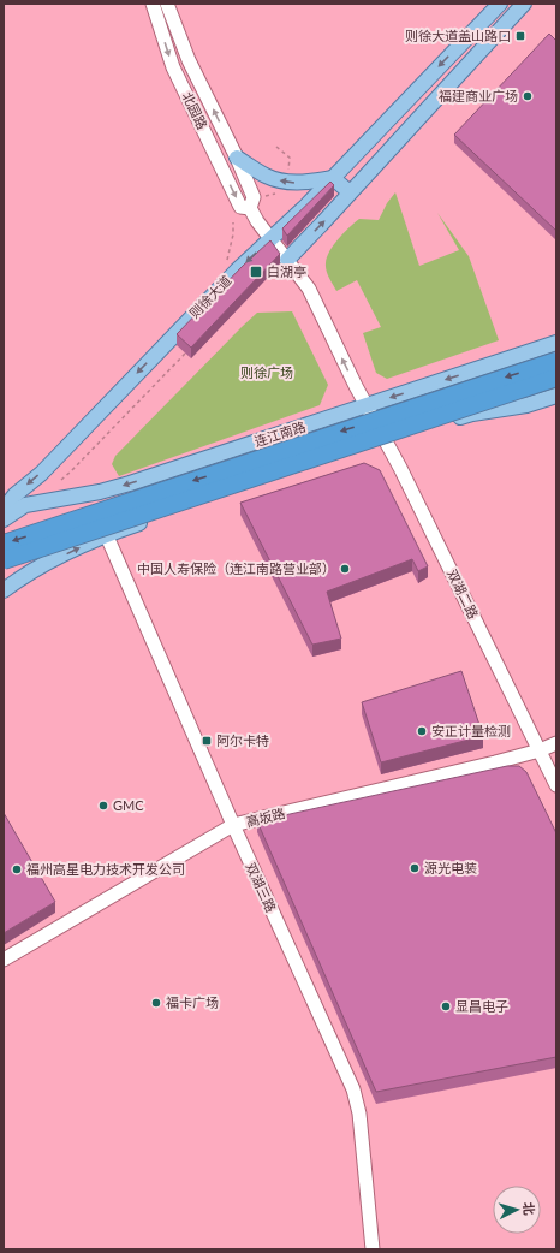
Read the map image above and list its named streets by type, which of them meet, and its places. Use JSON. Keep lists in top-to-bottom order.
{
  "streets": {
    "main road": ["则徐大道", "连江南路"],
    "street": [
      "北园路",
      "双湖二路",
      "高坂路",
      "双湖三路"
    ]
  },
  "crossings": [
    ["北园路", "则徐大道"],
    ["北园路", "连江南路"],
    ["北园路", "双湖二路"],
    ["连江南路", "双湖二路"],
    ["双湖二路", "高坂路"],
    ["高坂路", "双湖三路"]
  ],
  "parks": ["则徐广场"],
  "places": {
    "transit": ["则徐大道盖山路口", "白湖亭", "阿尔卡特"],
    "other": [
      "福建商业广场",
      "中国人寿保险（连江南路营业部）",
      "安正计量检测",
      "GMC",
      "源光电装",
      "福州高星电力技术开发公司",
      "福卡广场",
      "显昌电子"
    ]
  },
  "north": "right"
}
